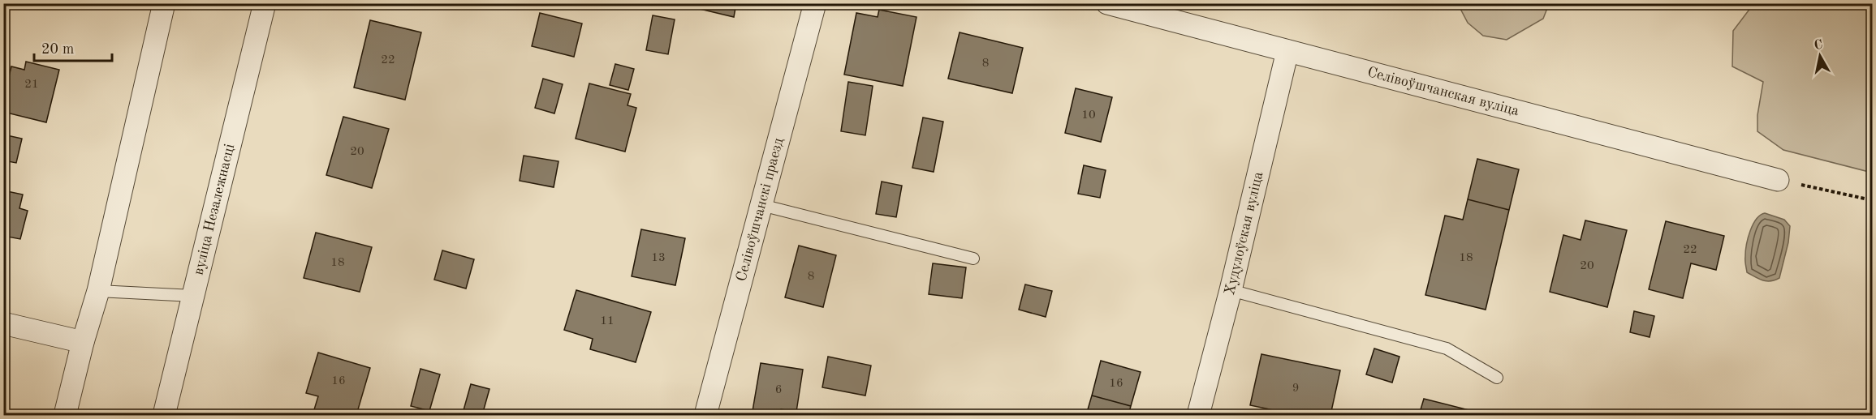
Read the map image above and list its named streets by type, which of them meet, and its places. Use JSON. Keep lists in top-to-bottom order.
{
  "streets": {
    "street": [
      "Селівоўшчанская вуліца",
      "вуліца Незалежнасці",
      "Селівоўшчанскі праезд",
      "Худулоўская вуліца"
    ]
  },
  "crossings": [
    ["Селівоўшчанская вуліца", "Худулоўская вуліца"]
  ],
  "house_numbers": [
    "22",
    "8",
    "21",
    "10",
    "20",
    "22",
    "13",
    "18",
    "18",
    "20",
    "8",
    "11",
    "16",
    "16",
    "9",
    "6"
  ],
  "scale_bar": "20 m",
  "north": "top"
}
